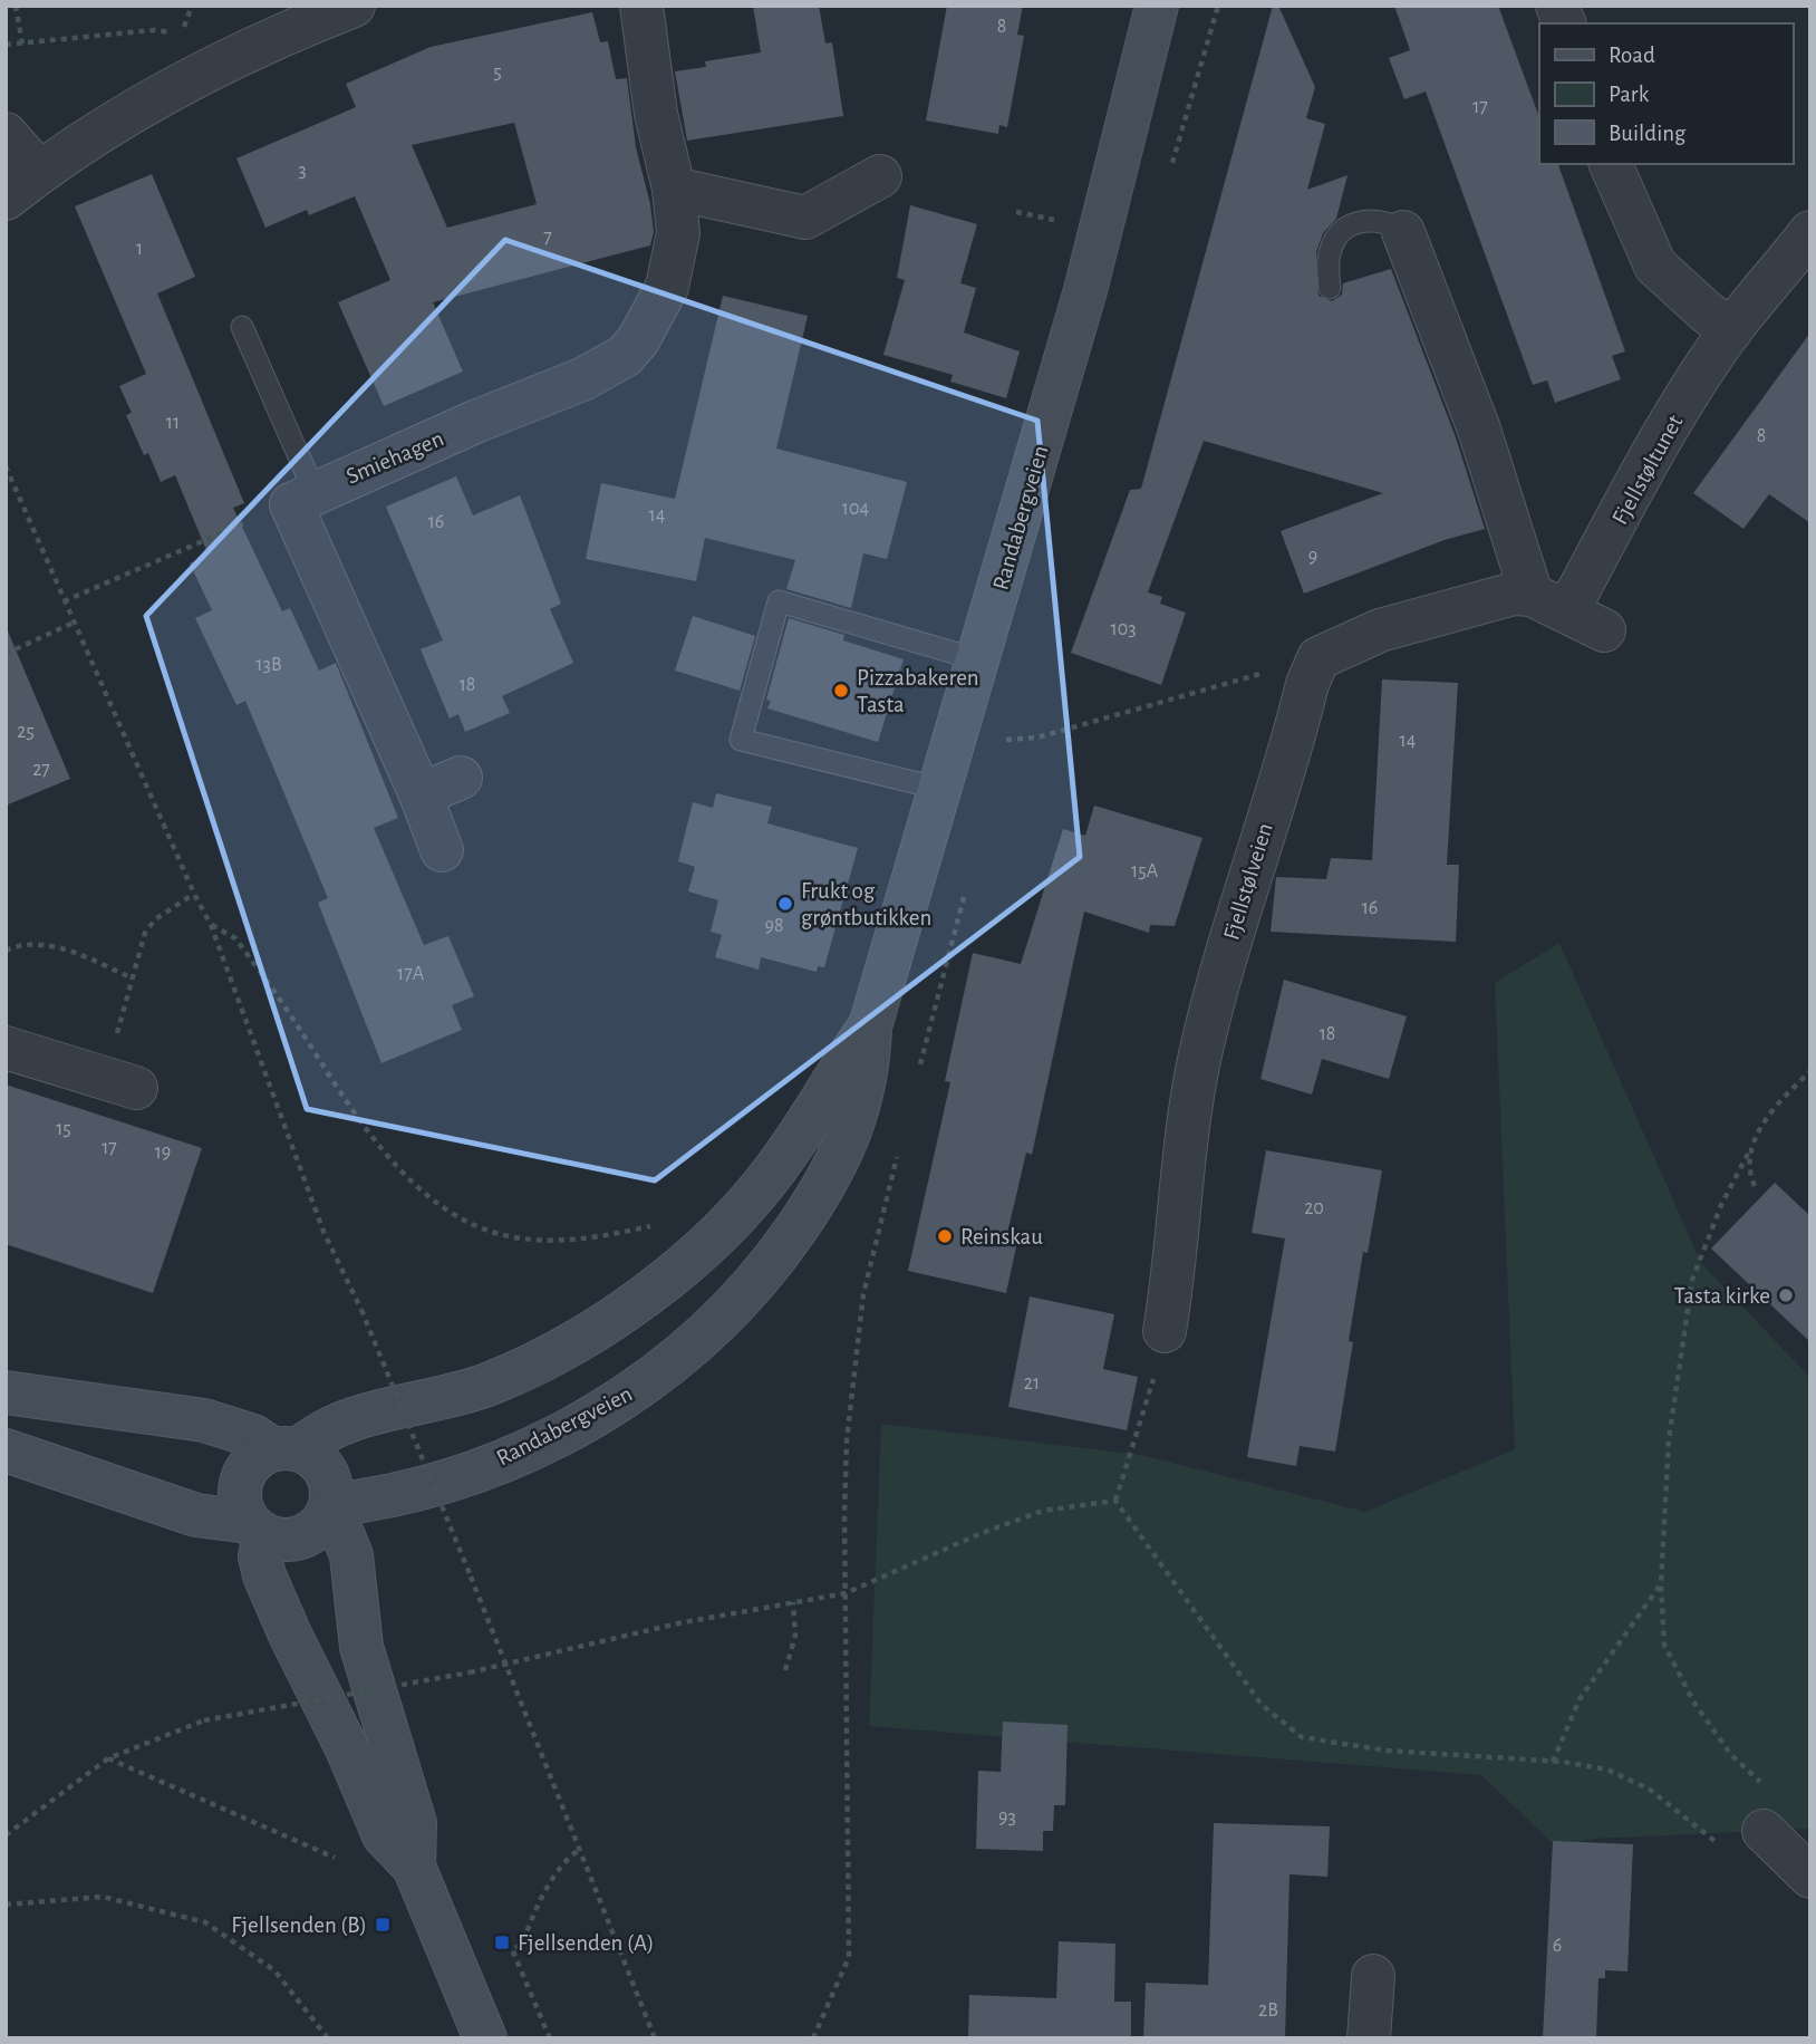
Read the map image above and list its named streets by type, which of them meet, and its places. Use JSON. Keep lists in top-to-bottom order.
{
  "streets": {
    "main road": ["Randabergveien"],
    "street": ["Smiehagen", "Fjellstøltunet", "Fjellstølveien"]
  },
  "places": {
    "other": [
      "Pizzabakeren Tasta",
      "Frukt og grøntbutikken",
      "Reinskau",
      "Tasta kirke"
    ],
    "transit": ["Fjellsenden (B)", "Fjellsenden (A)"]
  },
  "house_numbers": [
    "8",
    "5",
    "17",
    "3",
    "7",
    "1",
    "11",
    "8",
    "104",
    "14",
    "16",
    "9",
    "103",
    "13B",
    "18",
    "25",
    "14",
    "27",
    "15A",
    "16",
    "98",
    "17A",
    "18",
    "15",
    "17",
    "19",
    "20",
    "21",
    "93",
    "6",
    "2B"
  ],
  "legend": ["Road", "Park", "Building"]
}
